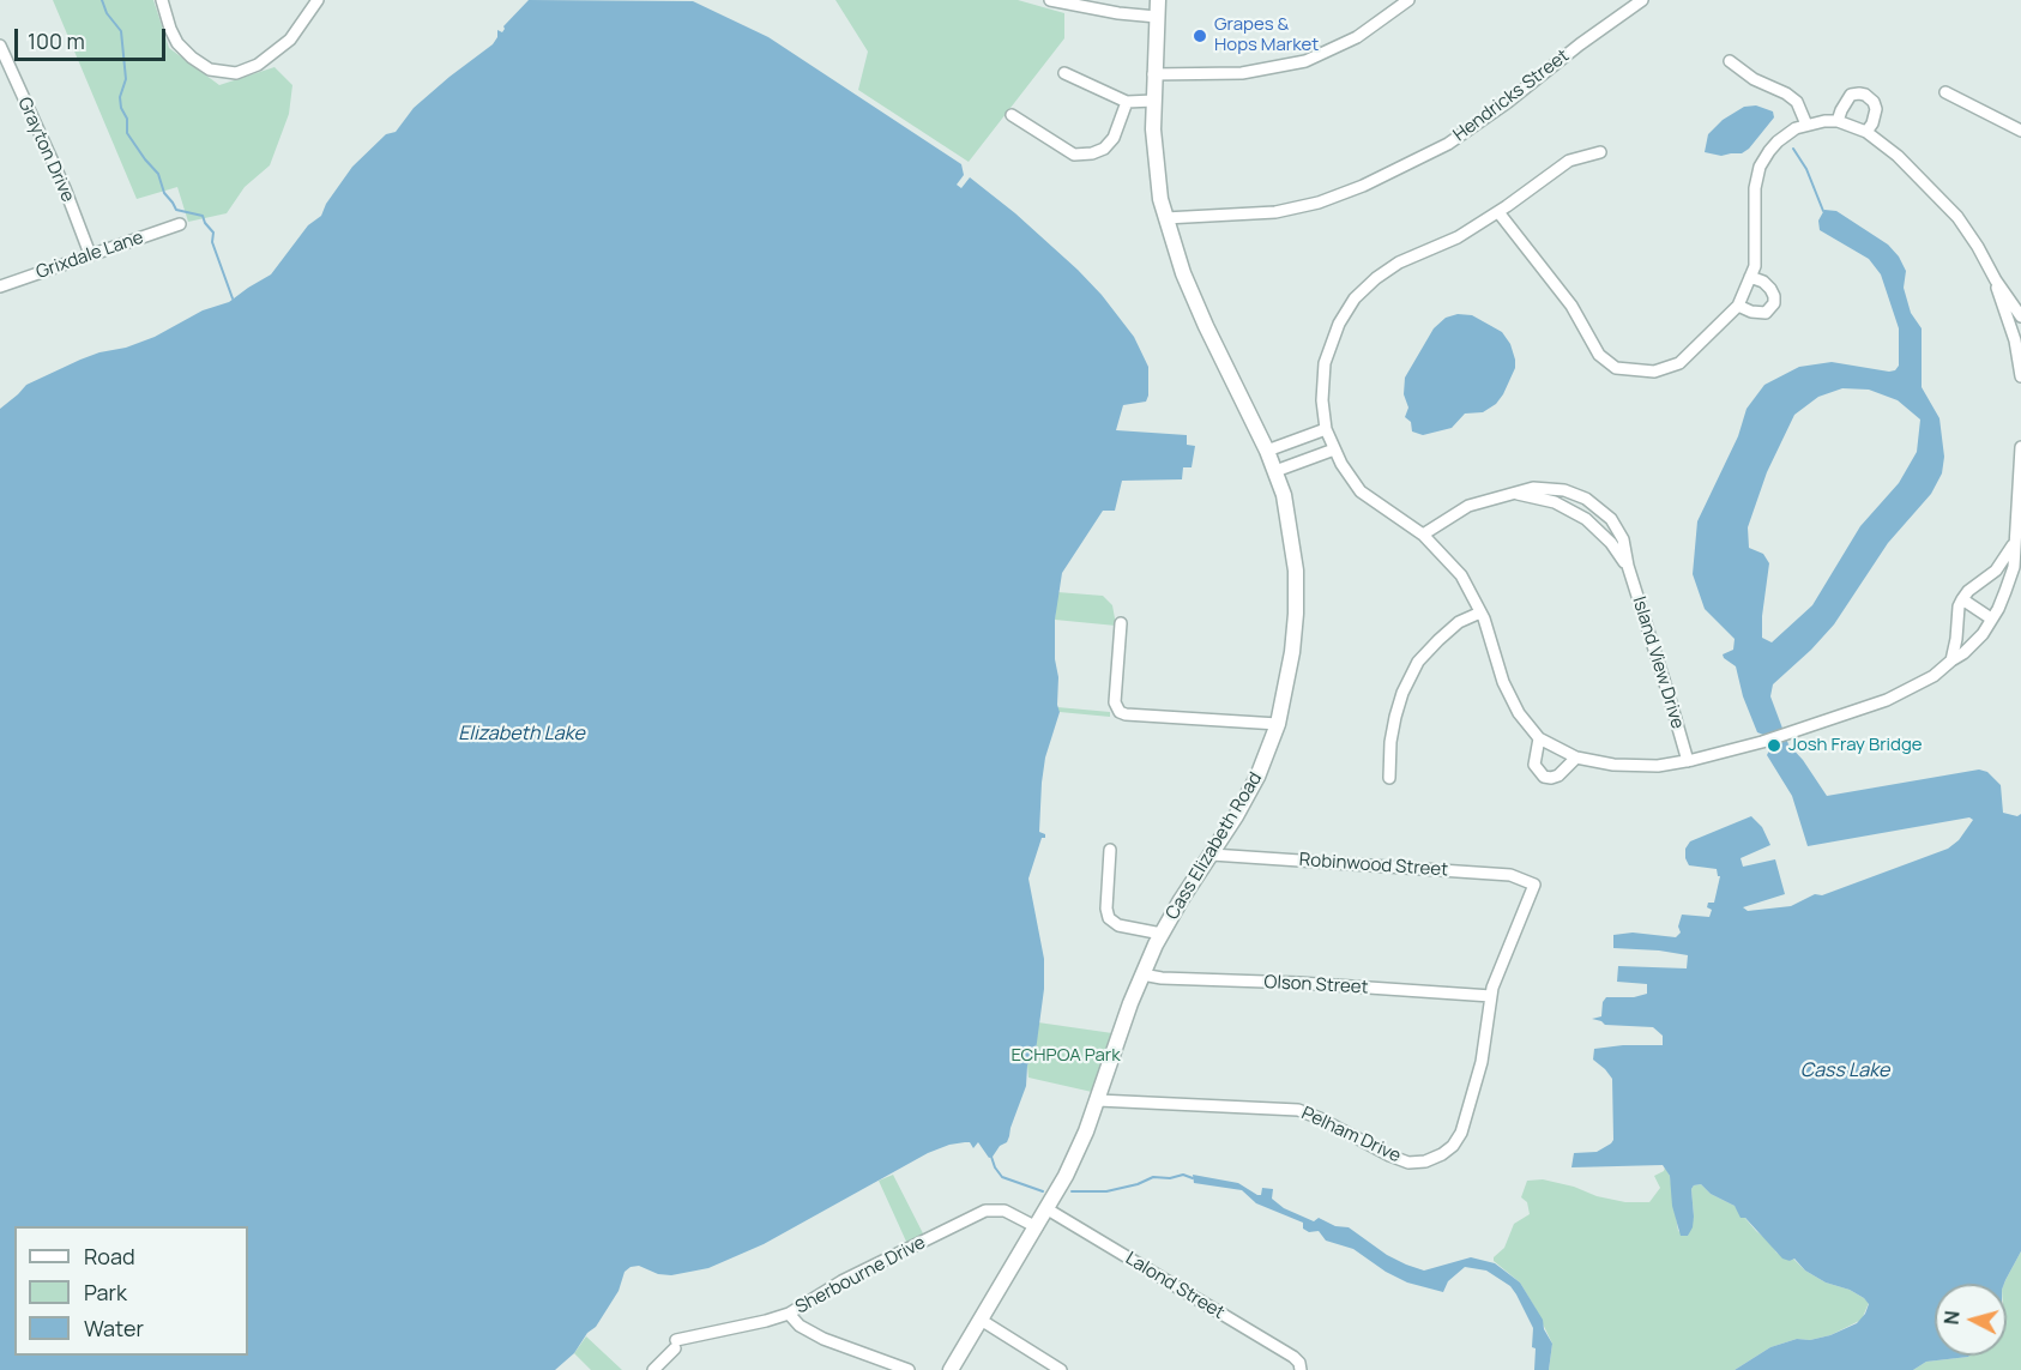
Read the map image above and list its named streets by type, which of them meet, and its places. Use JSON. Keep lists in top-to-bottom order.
{
  "streets": {
    "street": [
      "Hendricks Street",
      "Grayton Drive",
      "Grixdale Lane",
      "Island View Drive",
      "Cass Elizabeth Road",
      "Robinwood Street",
      "Olson Street",
      "Pelham Drive",
      "Sherbourne Drive",
      "Lalond Street"
    ]
  },
  "crossings": [
    ["Hendricks Street", "Cass Elizabeth Road"],
    ["Grayton Drive", "Grixdale Lane"],
    ["Cass Elizabeth Road", "Robinwood Street"],
    ["Cass Elizabeth Road", "Olson Street"],
    ["Cass Elizabeth Road", "Pelham Drive"],
    ["Cass Elizabeth Road", "Sherbourne Drive"],
    ["Cass Elizabeth Road", "Lalond Street"],
    ["Robinwood Street", "Pelham Drive"],
    ["Olson Street", "Pelham Drive"]
  ],
  "water": ["Elizabeth Lake", "Cass Lake"],
  "parks": ["ECHPOA Park"],
  "places": ["Grapes & Hops Market", "Josh Fray Bridge"],
  "legend": ["Road", "Park", "Water"],
  "scale_bar": "100 m",
  "north": "left"
}
